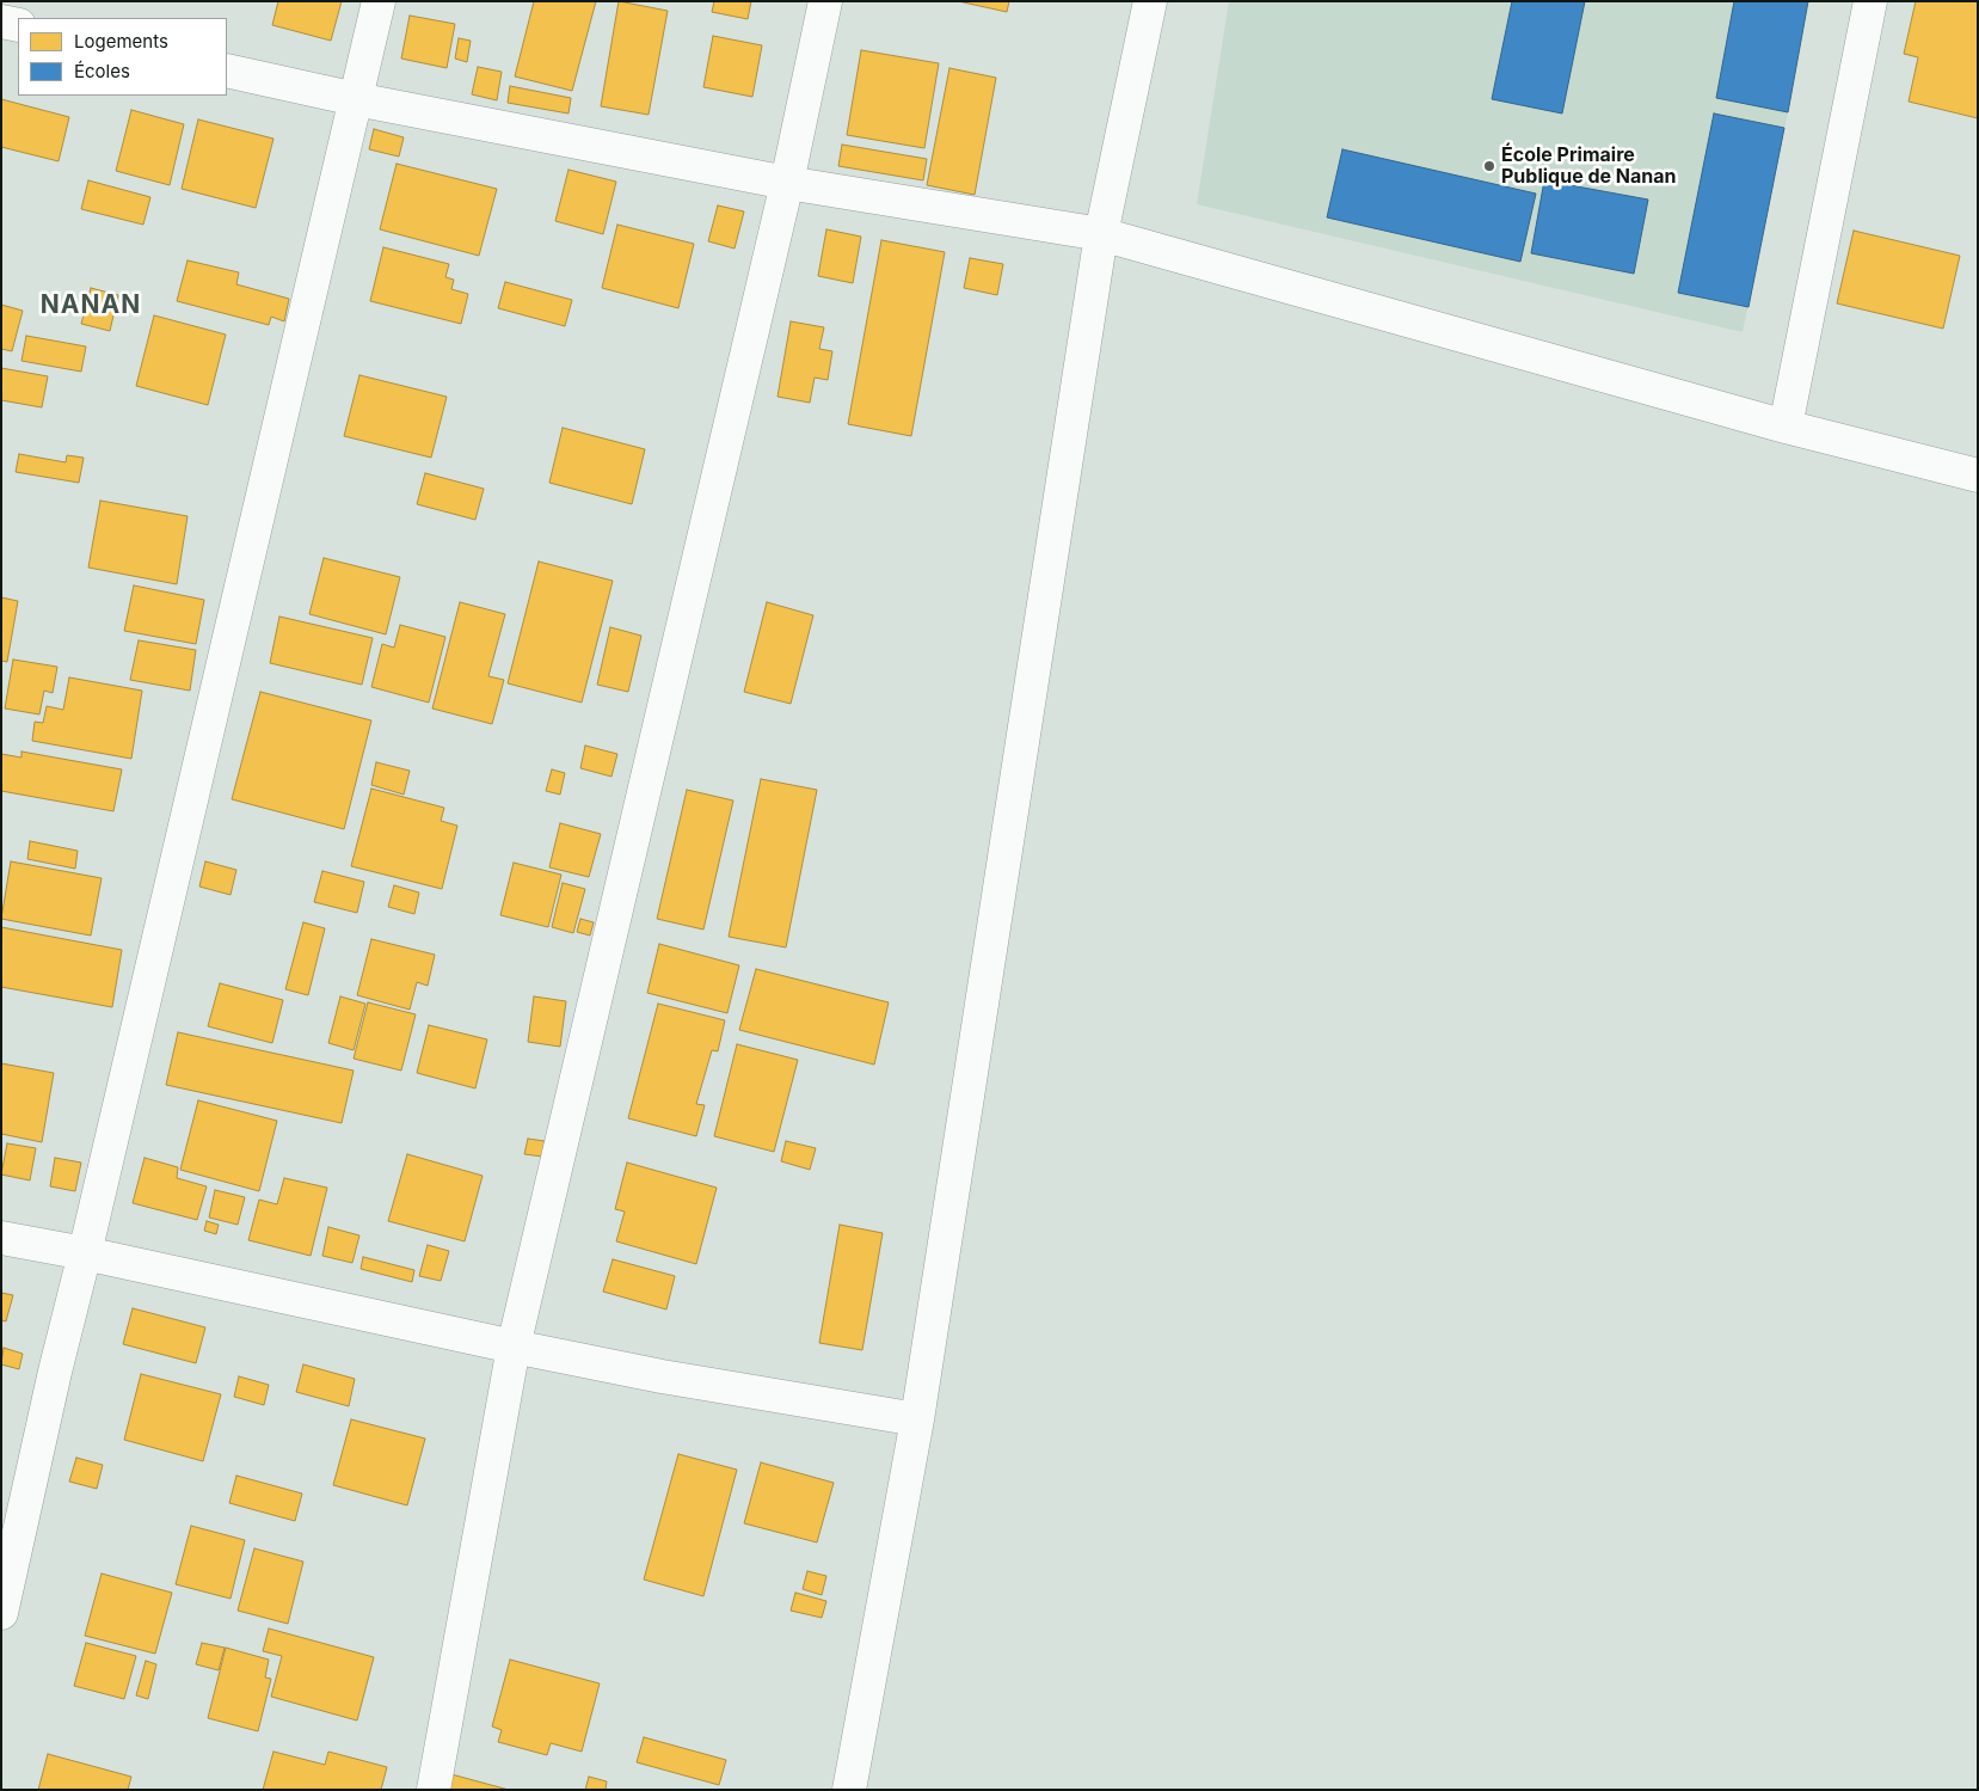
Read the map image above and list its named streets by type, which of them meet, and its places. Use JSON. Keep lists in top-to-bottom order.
{
  "districts": ["NANAN"],
  "places": ["École Primaire Publique de Nanan"],
  "legend": ["Logements", "Écoles"]
}
